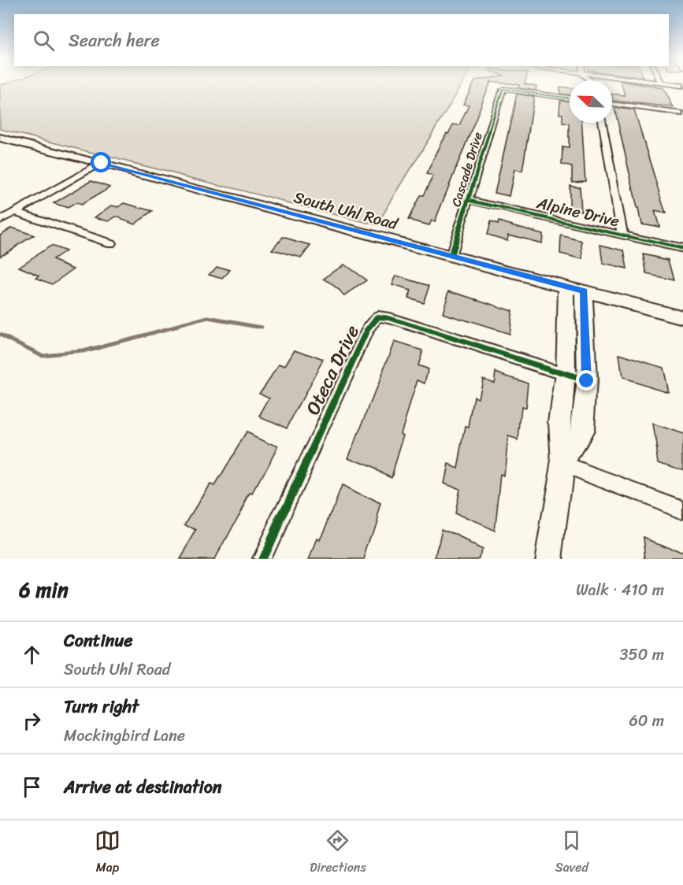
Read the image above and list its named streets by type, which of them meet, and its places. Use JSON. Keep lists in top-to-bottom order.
{
  "streets": {
    "main road": ["South Uhl Road"],
    "street": ["Cascade Drive", "Alpine Drive", "Oteca Drive"]
  },
  "crossings": [
    ["Cascade Drive", "South Uhl Road"],
    ["Cascade Drive", "Alpine Drive"]
  ],
  "north": "top left",
  "page": {
    "search": "Search here",
    "heading": ["6 min", "Walk · 410 m"],
    "list": [
      ["Continue", "South Uhl Road", "350 m"],
      ["Turn right", "Mockingbird Lane", "60 m"],
      "Arrive at destination"
    ],
    "nav": ["Map", "Directions", "Saved"]
  }
}
